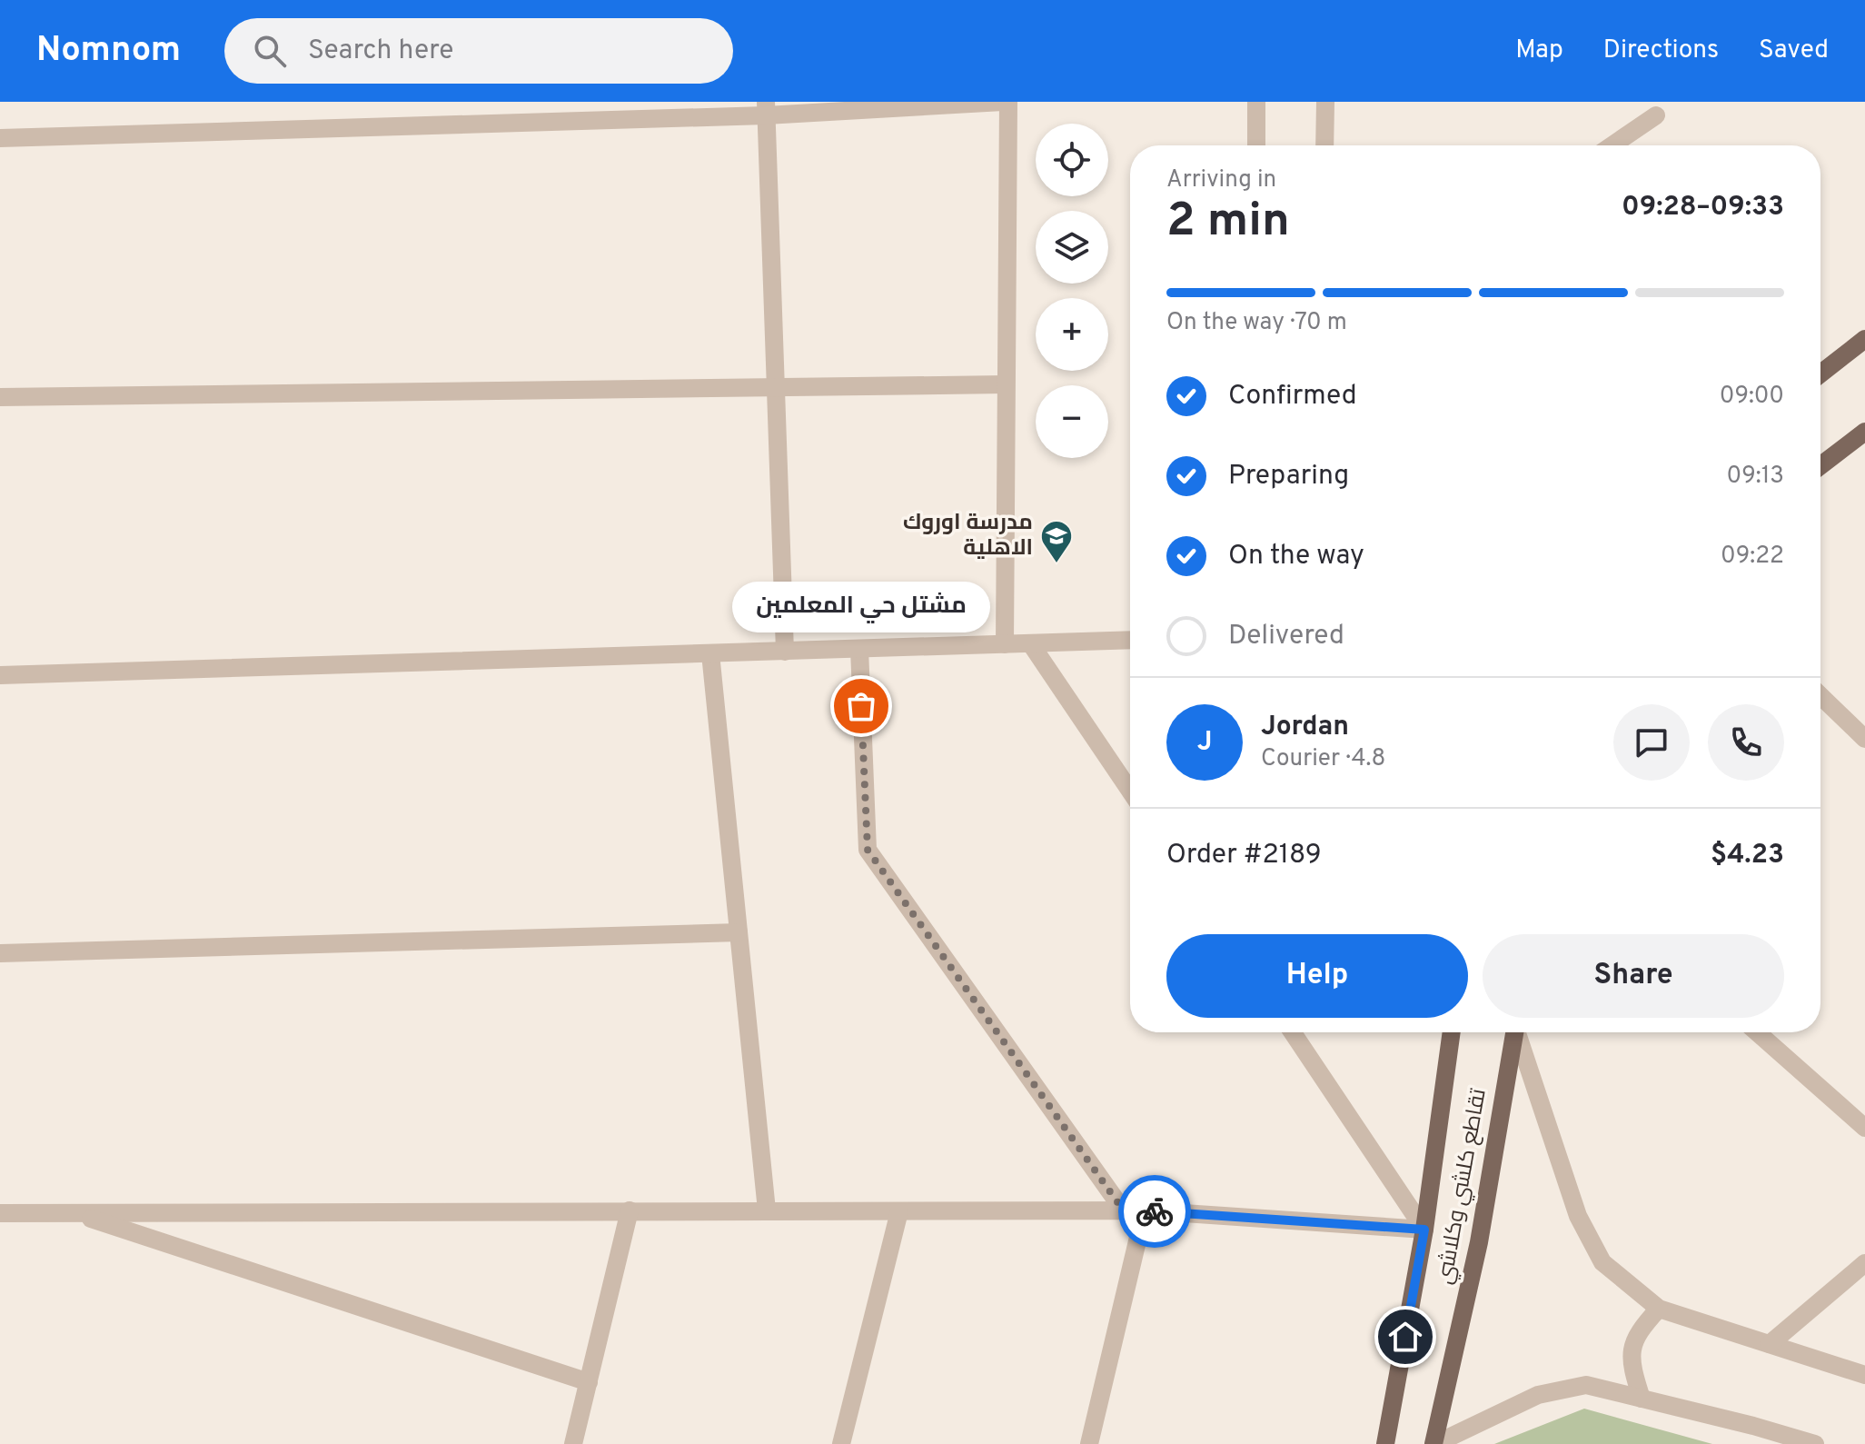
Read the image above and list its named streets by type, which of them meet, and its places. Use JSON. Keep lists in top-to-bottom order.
{
  "streets": {
    "main road": ["تقاطع كلشي وكلاشي"]
  },
  "places": {
    "school or university": ["مدرسة اوروك الاهلية"],
    "other": ["مشتل حي المعلمين"]
  },
  "page": {
    "header": "Nomnom",
    "search": "Search here",
    "nav": ["Map", "Directions", "Saved"],
    "map_buttons": ["+", "−"],
    "heading": ["2 min", "Arriving in", "09:28–09:33"],
    "panel": [
      "Jordan",
      "Courier · 4.8",
      "Order #2189",
      "$4.23"
    ],
    "bar": "On the way · 70 m",
    "list": [
      ["Confirmed", "09:00"],
      ["Preparing", "09:13"],
      ["On the way", "09:22"],
      "Delivered"
    ],
    "bubble": "مشتل حي المعلمين",
    "round": "J",
    "buttons": ["Help", "Share"]
  }
}
